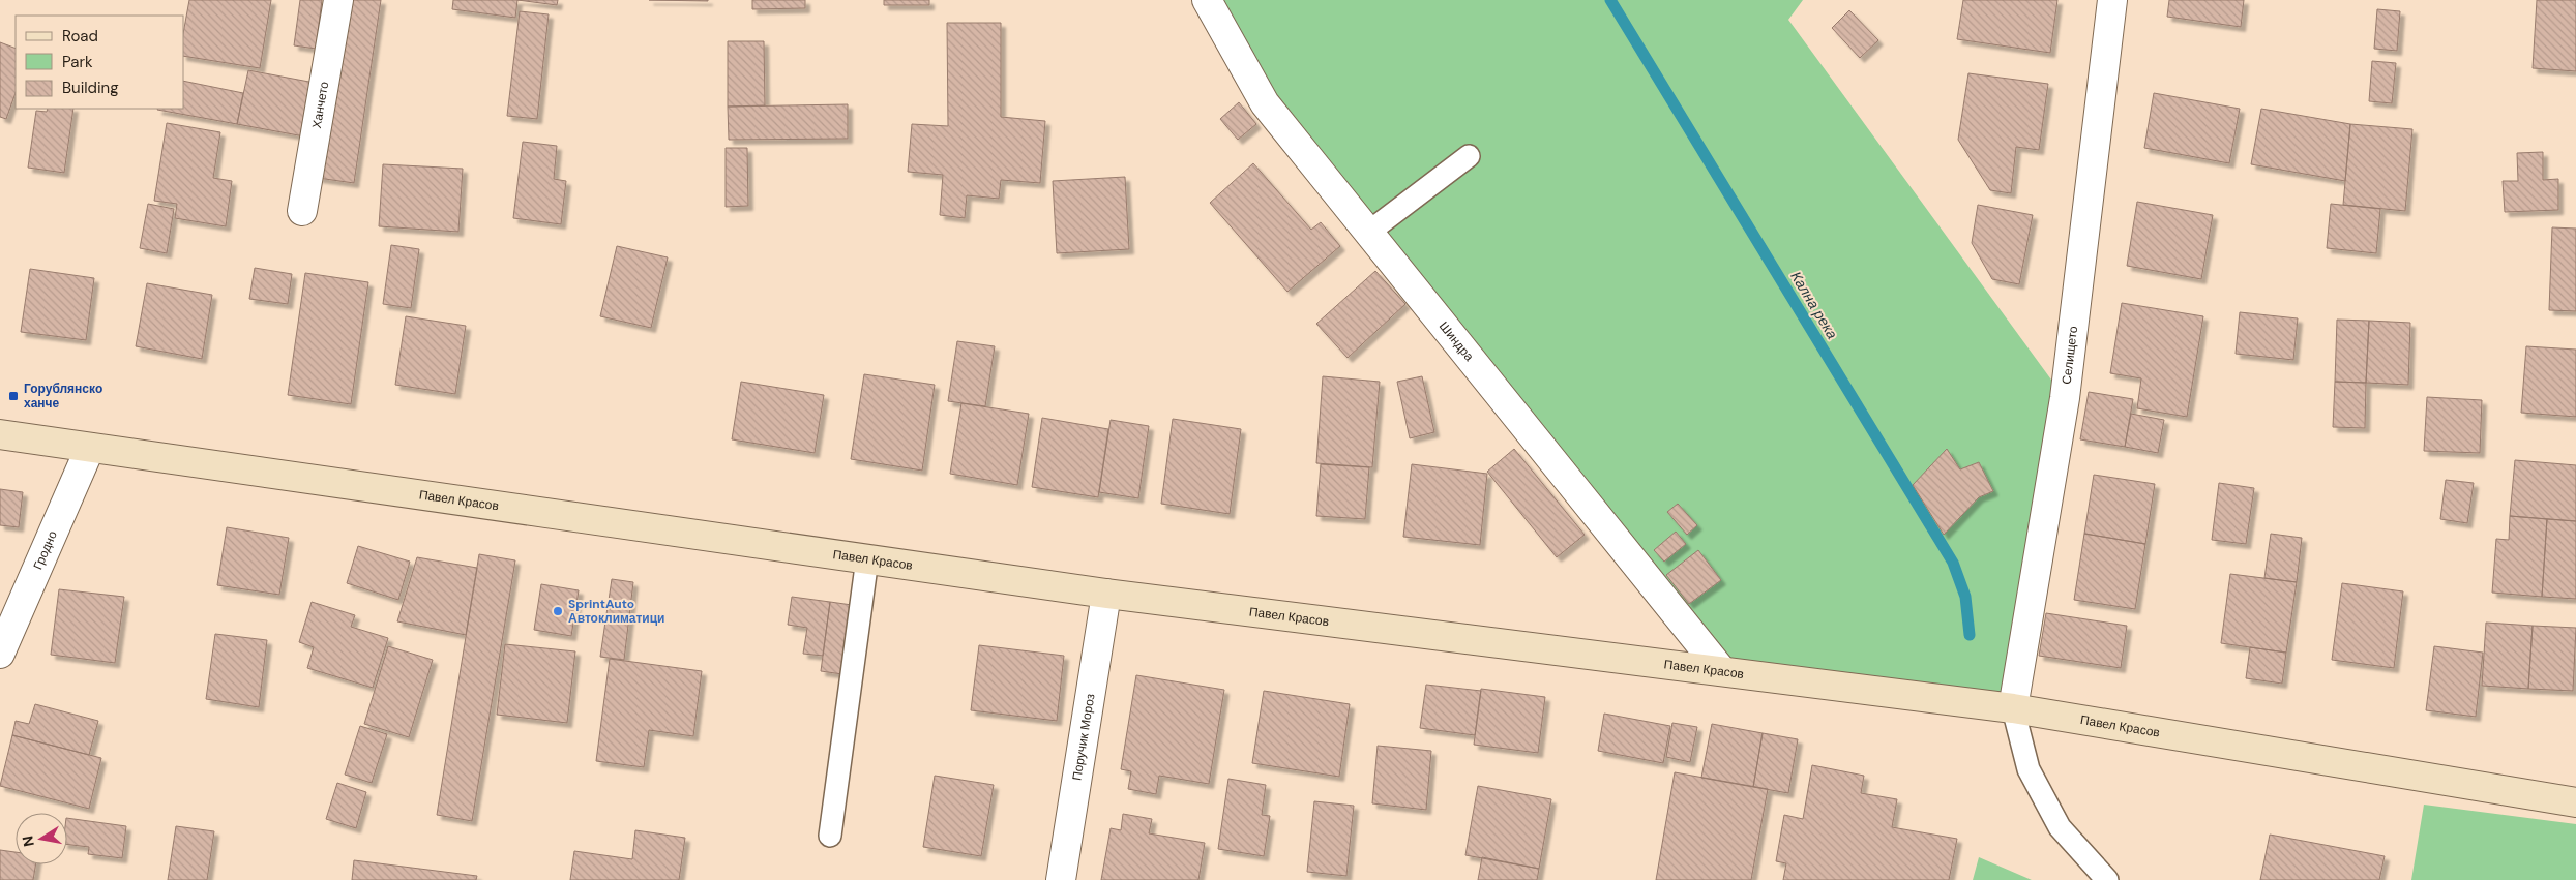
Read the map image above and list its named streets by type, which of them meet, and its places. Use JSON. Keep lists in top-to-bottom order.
{
  "streets": {
    "street": [
      "Ханчето",
      "Шиндра",
      "Селището",
      "Павел Красов",
      "Гродно",
      "Поручик Мороз"
    ]
  },
  "crossings": [
    ["Шиндра", "Павел Красов"],
    ["Селището", "Павел Красов"],
    ["Павел Красов", "Гродно"],
    ["Павел Красов", "Поручик Мороз"]
  ],
  "water": ["Кална река"],
  "places": {
    "transit": ["Горублянско ханче"],
    "other": ["SprintAuto Автоклиматици"]
  },
  "legend": ["Road", "Park", "Building"],
  "north": "left"
}
